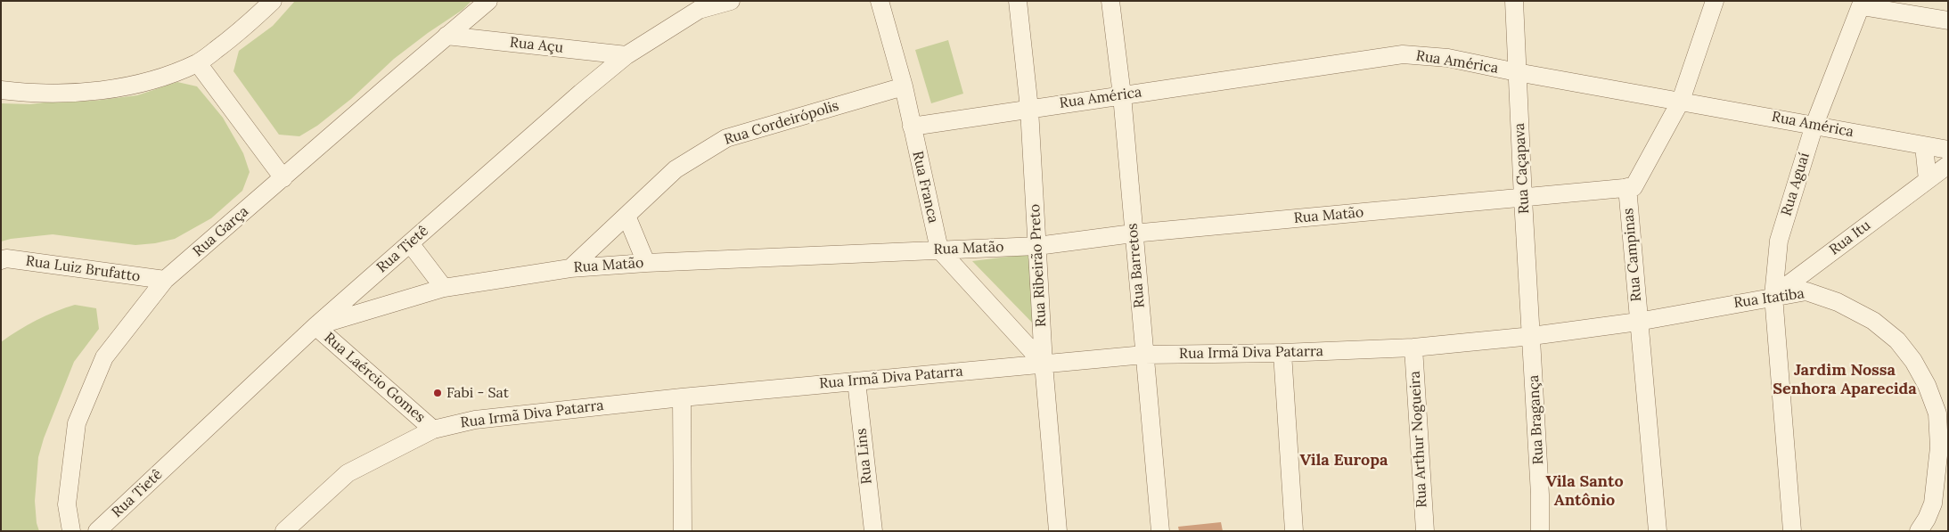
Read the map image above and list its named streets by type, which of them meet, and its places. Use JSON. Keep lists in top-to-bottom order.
{
  "streets": {
    "street": [
      "Rua Açu",
      "Rua América",
      "Rua Cordeirópolis",
      "Rua Caçapava",
      "Rua Aguaí",
      "Rua Franca",
      "Rua Matão",
      "Rua Garça",
      "Rua Itu",
      "Rua Tietê",
      "Rua Campinas",
      "Rua Ribeirão Preto",
      "Rua Barretos",
      "Rua Luiz Brufatto",
      "Rua Itatiba",
      "Rua Irmã Diva Patarra",
      "Rua Laércio Gomes",
      "Rua Bragança",
      "Rua Arthur Nogueira",
      "Rua Lins"
    ]
  },
  "crossings": [
    ["Rua Açu", "Rua Garça"],
    ["Rua Açu", "Rua Tietê"],
    ["Rua América", "Rua Caçapava"],
    ["Rua América", "Rua Aguaí"],
    ["Rua América", "Rua Franca"],
    ["Rua América", "Rua Campinas"],
    ["Rua América", "Rua Ribeirão Preto"],
    ["Rua América", "Rua Barretos"],
    ["Rua Cordeirópolis", "Rua Franca"],
    ["Rua Cordeirópolis", "Rua Matão"],
    ["Rua Caçapava", "Rua Matão"],
    ["Rua Caçapava", "Rua Itatiba"],
    ["Rua Caçapava", "Rua Irmã Diva Patarra"],
    ["Rua Caçapava", "Rua Bragança"],
    ["Rua Aguaí", "Rua Itu"],
    ["Rua Aguaí", "Rua Itatiba"],
    ["Rua Franca", "Rua Matão"],
    ["Rua Franca", "Rua Ribeirão Preto"],
    ["Rua Franca", "Rua Irmã Diva Patarra"],
    ["Rua Matão", "Rua Tietê"],
    ["Rua Matão", "Rua Campinas"],
    ["Rua Matão", "Rua Ribeirão Preto"],
    ["Rua Matão", "Rua Barretos"],
    ["Rua Matão", "Rua Laércio Gomes"],
    ["Rua Garça", "Rua Luiz Brufatto"],
    ["Rua Itu", "Rua Itatiba"],
    ["Rua Tietê", "Rua Laércio Gomes"],
    ["Rua Campinas", "Rua Itatiba"],
    ["Rua Ribeirão Preto", "Rua Irmã Diva Patarra"],
    ["Rua Barretos", "Rua Irmã Diva Patarra"],
    ["Rua Itatiba", "Rua Irmã Diva Patarra"],
    ["Rua Itatiba", "Rua Bragança"],
    ["Rua Irmã Diva Patarra", "Rua Laércio Gomes"],
    ["Rua Irmã Diva Patarra", "Rua Bragança"],
    ["Rua Irmã Diva Patarra", "Rua Arthur Nogueira"],
    ["Rua Irmã Diva Patarra", "Rua Lins"]
  ],
  "districts": ["Jardim Nossa Senhora Aparecida", "Vila Europa", "Vila Santo Antônio"],
  "places": ["Fabi - Sat"]
}
